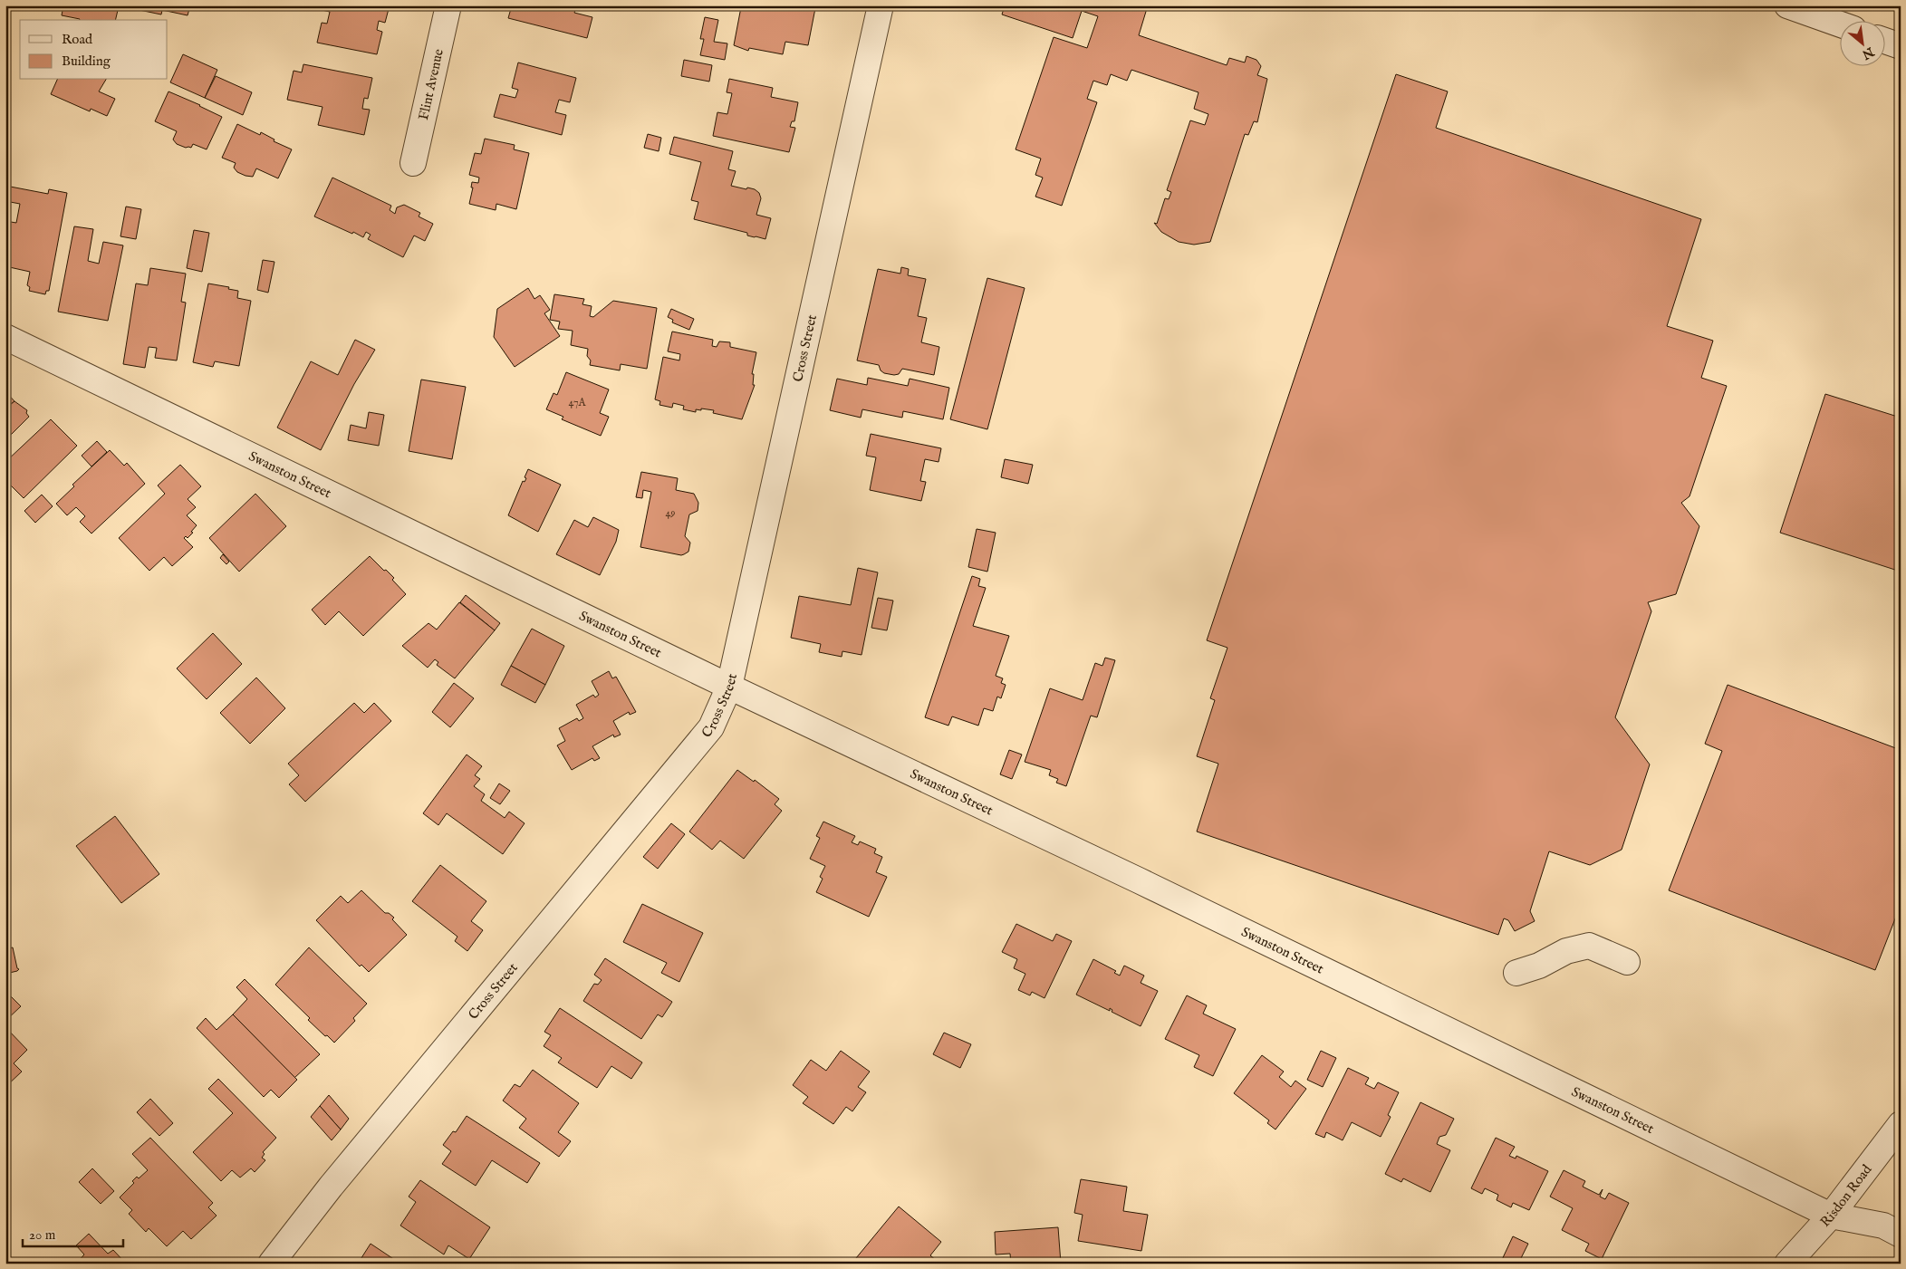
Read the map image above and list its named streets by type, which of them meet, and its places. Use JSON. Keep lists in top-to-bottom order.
{
  "streets": {
    "street": [
      "Flint Avenue",
      "Cross Street",
      "Swanston Street",
      "Risdon Road"
    ]
  },
  "crossings": [
    ["Cross Street", "Swanston Street"],
    ["Swanston Street", "Risdon Road"]
  ],
  "house_numbers": ["47A", "49"],
  "legend": ["Road", "Building"],
  "scale_bar": "20 m",
  "north": "bottom right"
}
